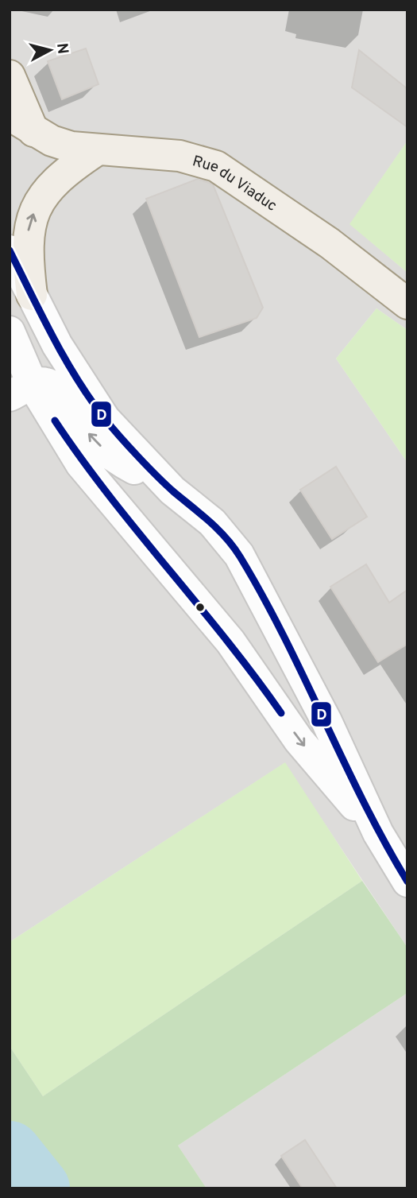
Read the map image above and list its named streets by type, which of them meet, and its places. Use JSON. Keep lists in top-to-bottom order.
{
  "streets": {
    "main road": ["Rue du Viaduc"]
  },
  "lines": ["transit line D"],
  "north": "right"
}
